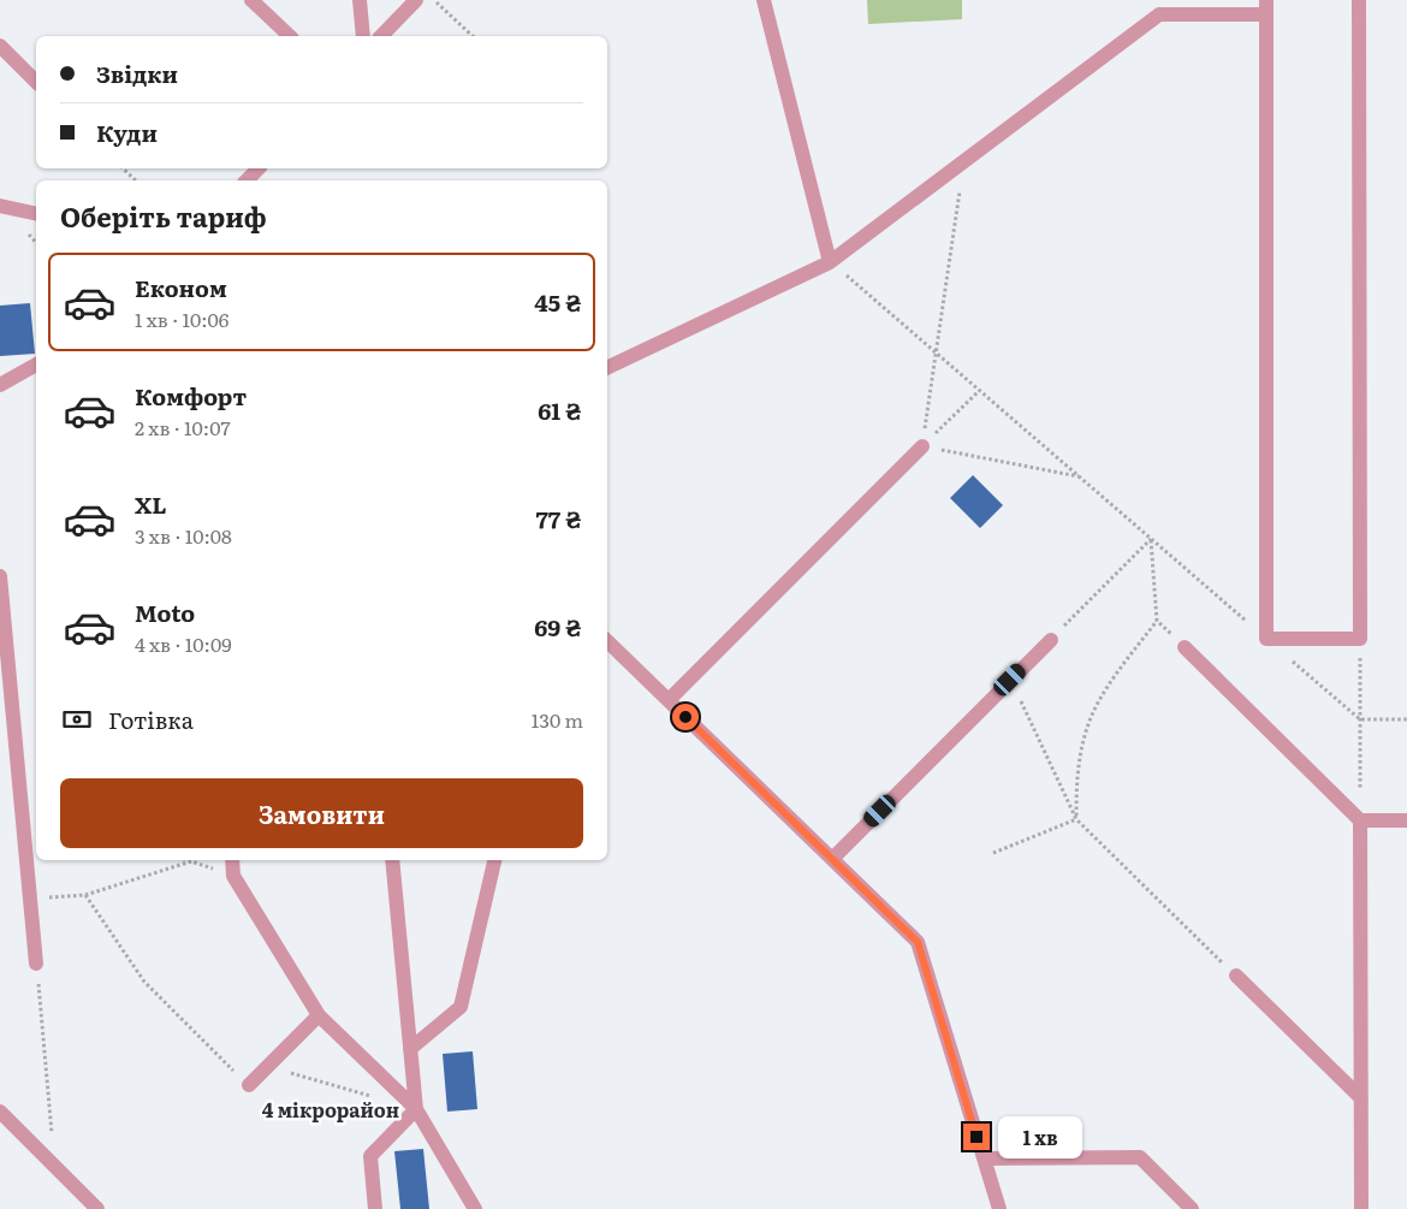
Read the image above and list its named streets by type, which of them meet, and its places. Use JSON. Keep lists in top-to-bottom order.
{
  "districts": ["4 мікрорайон"],
  "page": {
    "banner": ["Звідки", "Куди"],
    "heading": "Оберіть тариф",
    "list": [
      {
        "name": "Економ",
        "note": "1 хв · 10:06",
        "value": "45 ₴"
      },
      {
        "name": "Комфорт",
        "note": "2 хв · 10:07",
        "value": "61 ₴"
      },
      {
        "name": "XL",
        "note": "3 хв · 10:08",
        "value": "77 ₴"
      },
      {
        "name": "Moto",
        "note": "4 хв · 10:09",
        "value": "69 ₴"
      }
    ],
    "pay": ["Готівка", "130 m"],
    "buttons": "Замовити",
    "bubble": "1 хв"
  }
}
